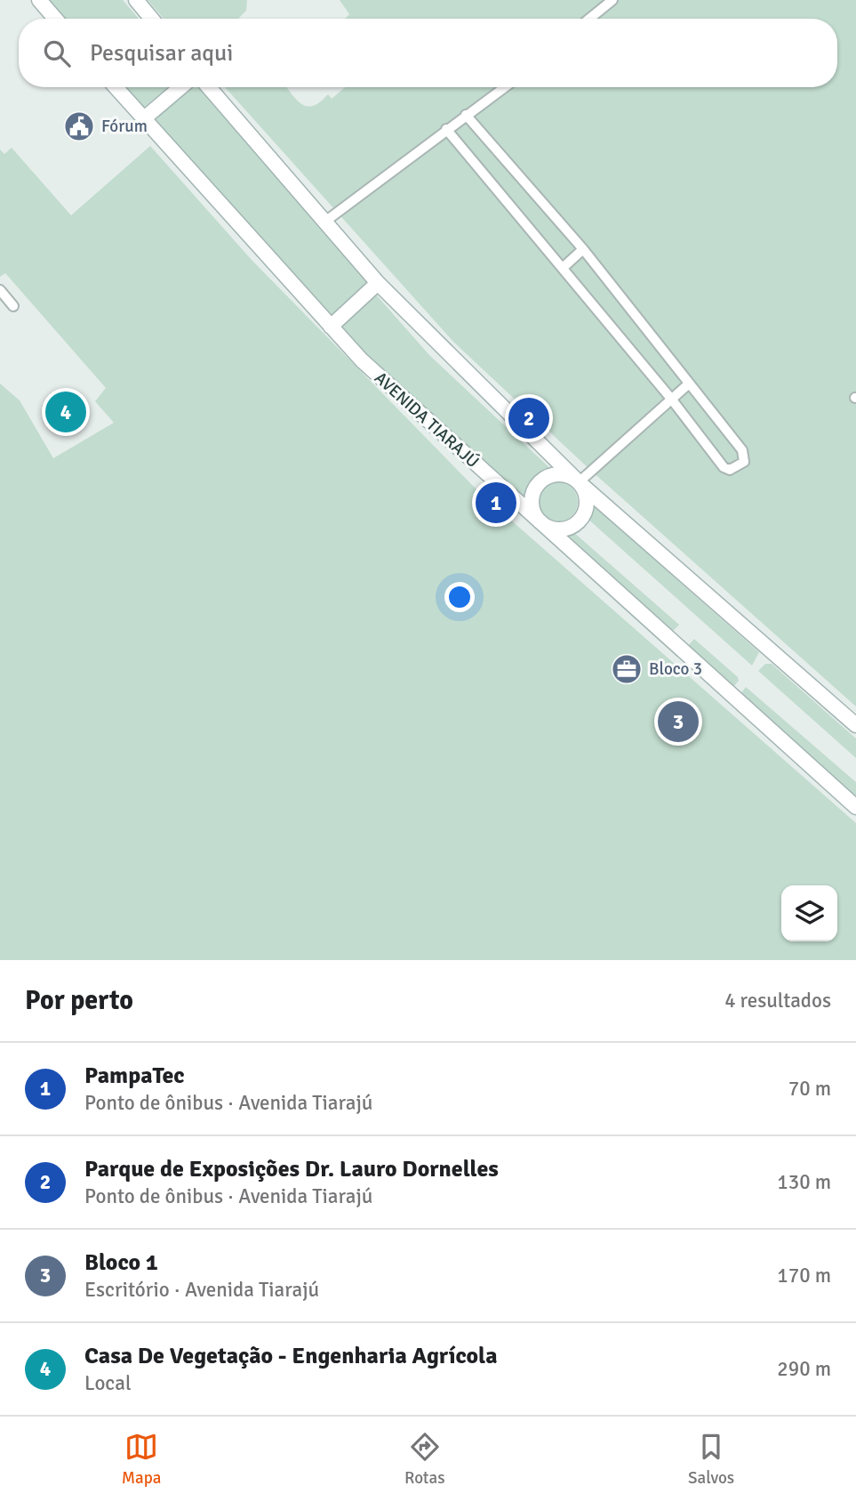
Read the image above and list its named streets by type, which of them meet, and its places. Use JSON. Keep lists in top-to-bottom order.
{
  "streets": {
    "main road": ["AVENIDA TIARAJÚ"]
  },
  "places": {
    "public building": ["Fórum"],
    "office": ["Bloco 3"]
  },
  "page": {
    "search": "Pesquisar aqui",
    "pins": [
      "4",
      "2",
      "1",
      "3"
    ],
    "heading": ["Por perto", "4 resultados"],
    "list": [
      {
        "mark": "1",
        "name": "PampaTec",
        "note": "Ponto de ônibus · Avenida Tiarajú",
        "value": "70 m"
      },
      {
        "mark": "2",
        "name": "Parque de Exposições Dr. Lauro Dornelles",
        "note": "Ponto de ônibus · Avenida Tiarajú",
        "value": "130 m"
      },
      {
        "mark": "3",
        "name": "Bloco 1",
        "note": "Escritório · Avenida Tiarajú",
        "value": "170 m"
      },
      {
        "mark": "4",
        "name": "Casa De Vegetação - Engenharia Agrícola",
        "note": "Local",
        "value": "290 m"
      }
    ],
    "nav": ["Mapa", "Rotas", "Salvos"]
  }
}
